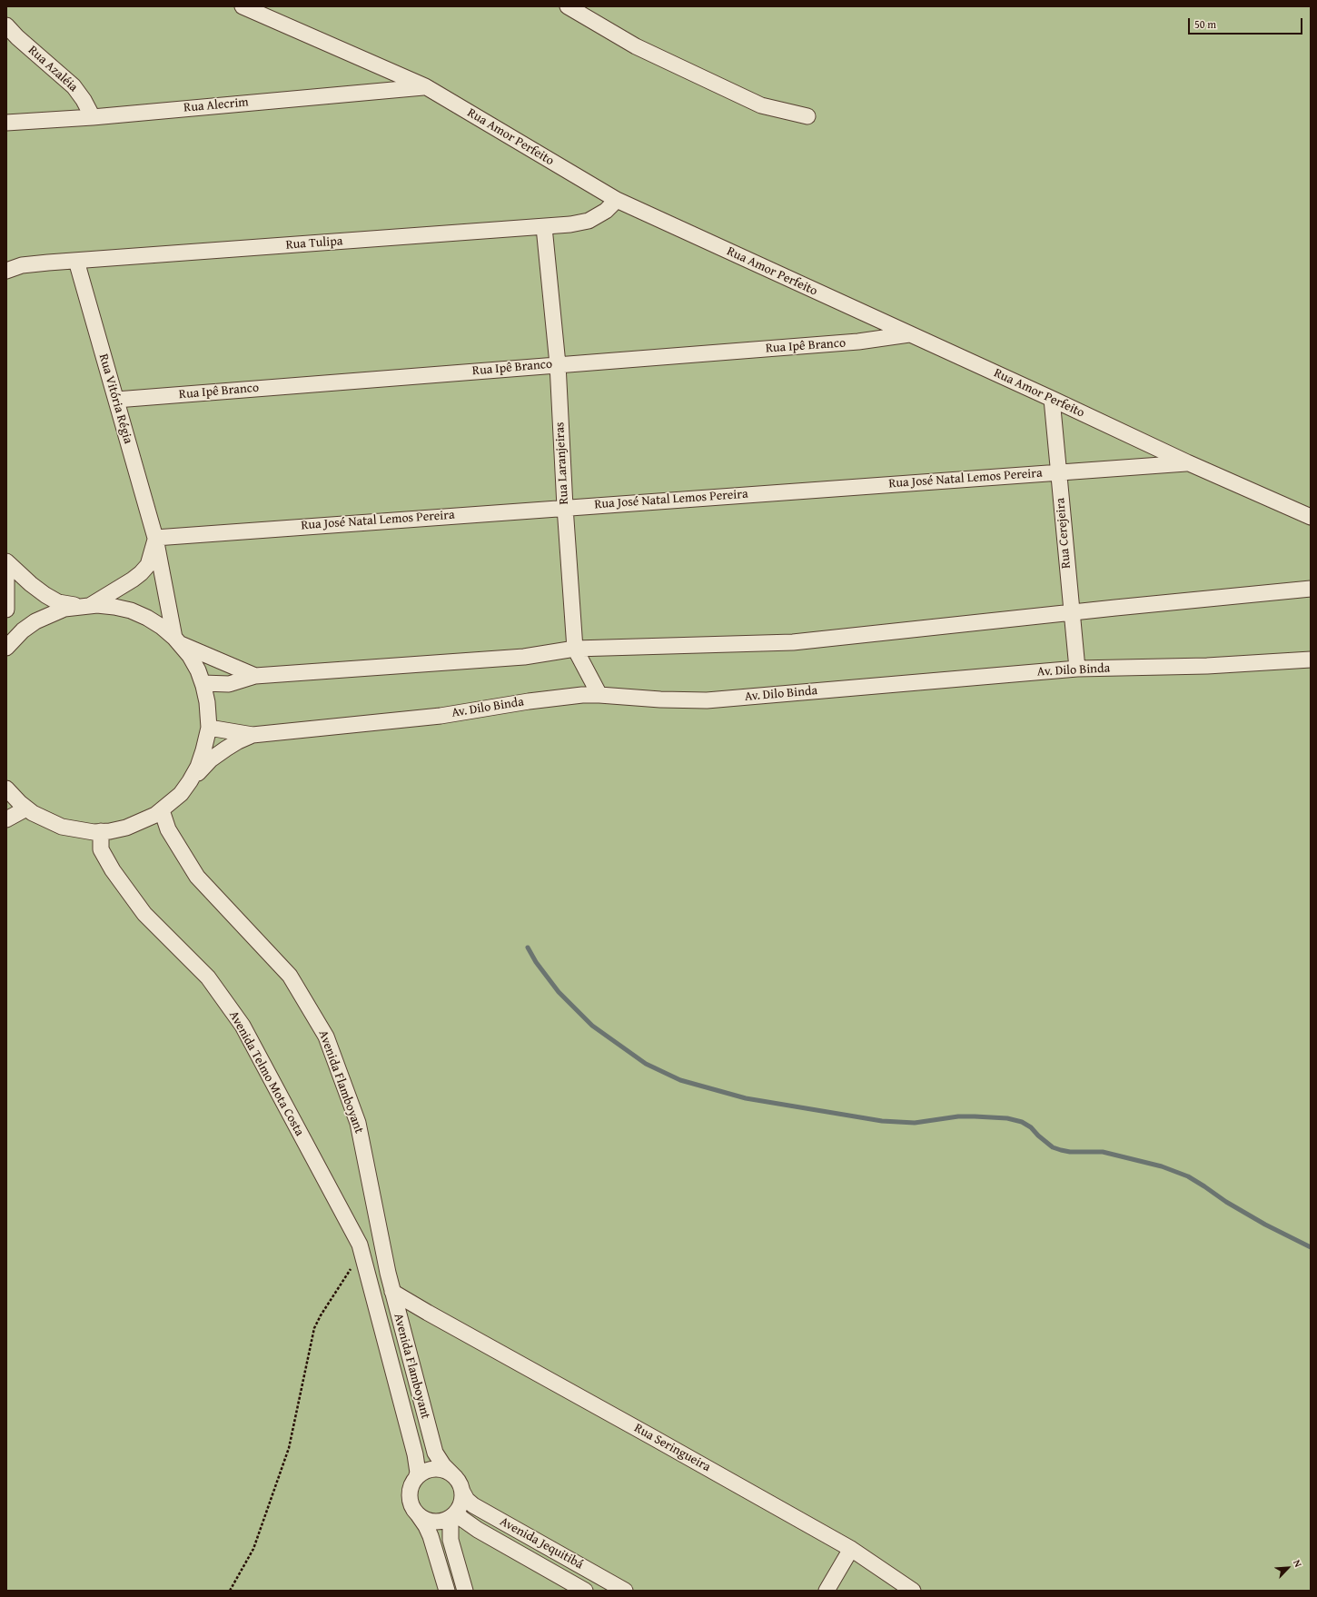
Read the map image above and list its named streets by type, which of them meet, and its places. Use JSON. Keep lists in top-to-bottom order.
{
  "streets": {
    "street": [
      "Rua Azaléia",
      "Rua Alecrim",
      "Rua Amor Perfeito",
      "Rua Tulipa",
      "Rua Ipê Branco",
      "Rua Vitória Régia",
      "Rua Laranjeiras",
      "Rua José Natal Lemos Pereira",
      "Rua Cerejeira",
      "Av. Dilo Binda",
      "Avenida Telmo Mota Costa",
      "Avenida Flamboyant",
      "Rua Seringueira",
      "Avenida Jequitibá"
    ]
  },
  "crossings": [
    ["Rua Azaléia", "Rua Alecrim"],
    ["Rua Alecrim", "Rua Amor Perfeito"],
    ["Rua Amor Perfeito", "Rua Tulipa"],
    ["Rua Amor Perfeito", "Rua Ipê Branco"],
    ["Rua Amor Perfeito", "Rua José Natal Lemos Pereira"],
    ["Rua Amor Perfeito", "Rua Cerejeira"],
    ["Rua Tulipa", "Rua Vitória Régia"],
    ["Rua Tulipa", "Rua Laranjeiras"],
    ["Rua Ipê Branco", "Rua Vitória Régia"],
    ["Rua Ipê Branco", "Rua Laranjeiras"],
    ["Rua Vitória Régia", "Rua José Natal Lemos Pereira"],
    ["Rua Laranjeiras", "Rua José Natal Lemos Pereira"],
    ["Rua Laranjeiras", "Av. Dilo Binda"],
    ["Rua José Natal Lemos Pereira", "Rua Cerejeira"],
    ["Rua Cerejeira", "Av. Dilo Binda"],
    ["Avenida Telmo Mota Costa", "Avenida Flamboyant"],
    ["Avenida Flamboyant", "Rua Seringueira"],
    ["Avenida Flamboyant", "Avenida Jequitibá"]
  ],
  "scale_bar": "50 m",
  "north": "top right"
}
